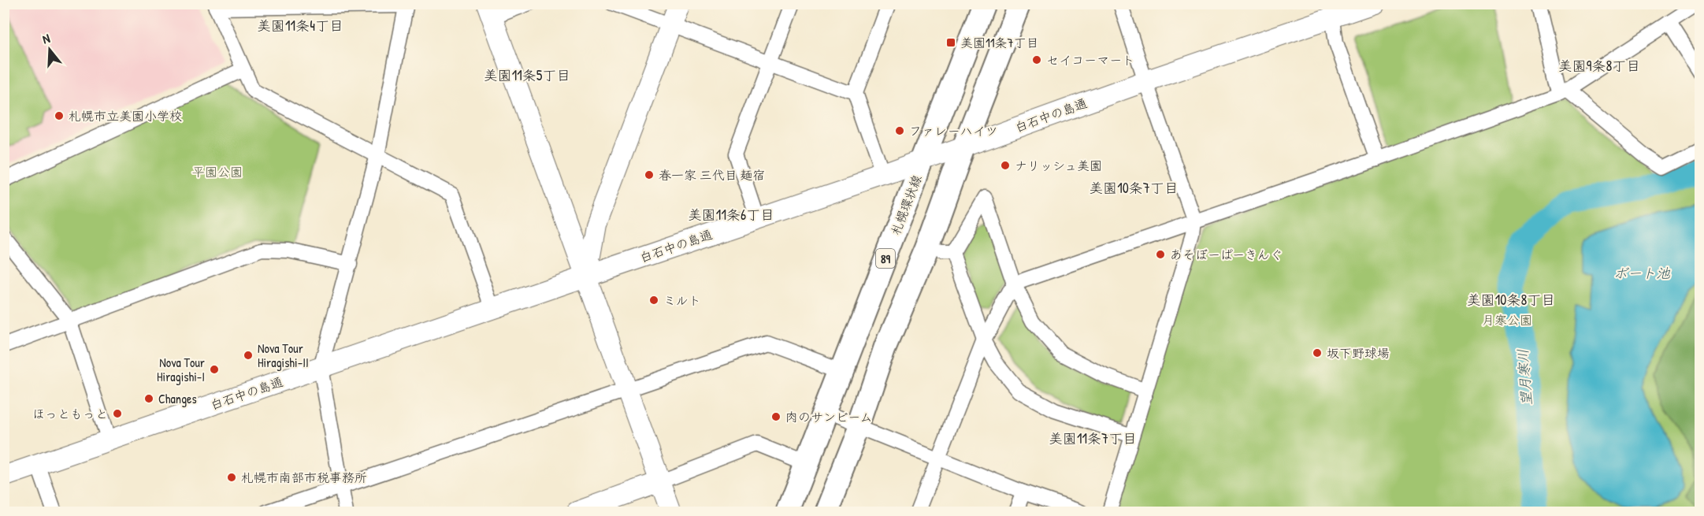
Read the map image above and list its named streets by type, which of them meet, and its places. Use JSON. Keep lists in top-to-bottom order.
{
  "streets": {
    "main road": ["札幌環状線", "89"],
    "street": ["白石中の島通"]
  },
  "crossings": [
    ["白石中の島通", "札幌環状線"]
  ],
  "districts": [
    "美園11条4丁目",
    "美園9条8丁目",
    "美園11条5丁目",
    "美園10条7丁目",
    "美園11条6丁目",
    "美園10条8丁目",
    "美園11条7丁目"
  ],
  "water": ["ボート池", "望月寒川"],
  "parks": ["平園公園", "月寒公園"],
  "places": {
    "transit": ["美園11条7丁目"],
    "other": [
      "セイコーマート",
      "札幌市立美園小学校",
      "ファレーハイツ",
      "ナリッシュ美園",
      "春一家 三代目 麺宿",
      "あそぼーぱーきんぐ",
      "ミルト",
      "坂下野球場",
      "Nova Tour Hiragishi-II",
      "Nova Tour Hiragishi-I",
      "Changes",
      "ほっともっと",
      "肉のサンビーム",
      "札幌市南部市税事務所"
    ]
  },
  "north": "top"
}
